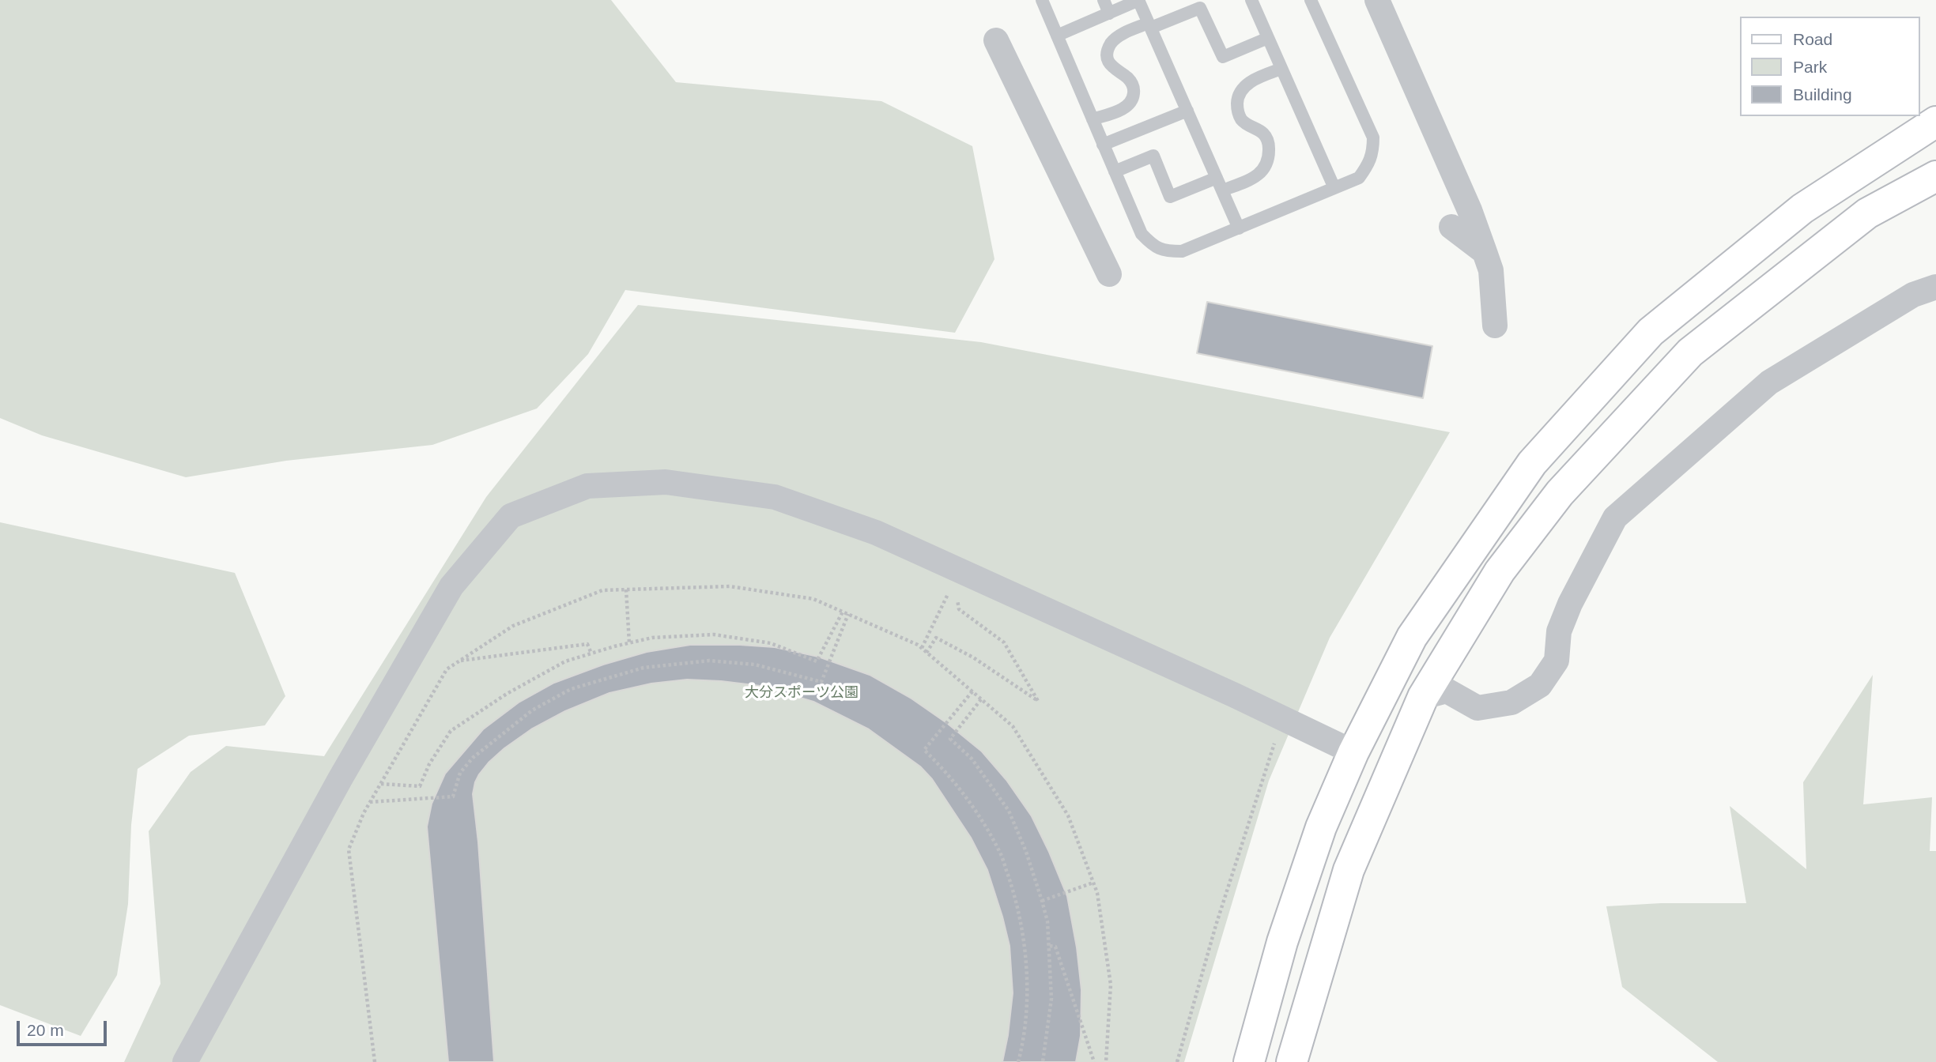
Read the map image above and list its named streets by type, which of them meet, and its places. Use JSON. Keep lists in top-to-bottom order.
{
  "parks": ["大分スポーツ公園"],
  "legend": ["Road", "Park", "Building"],
  "scale_bar": "20 m"
}
